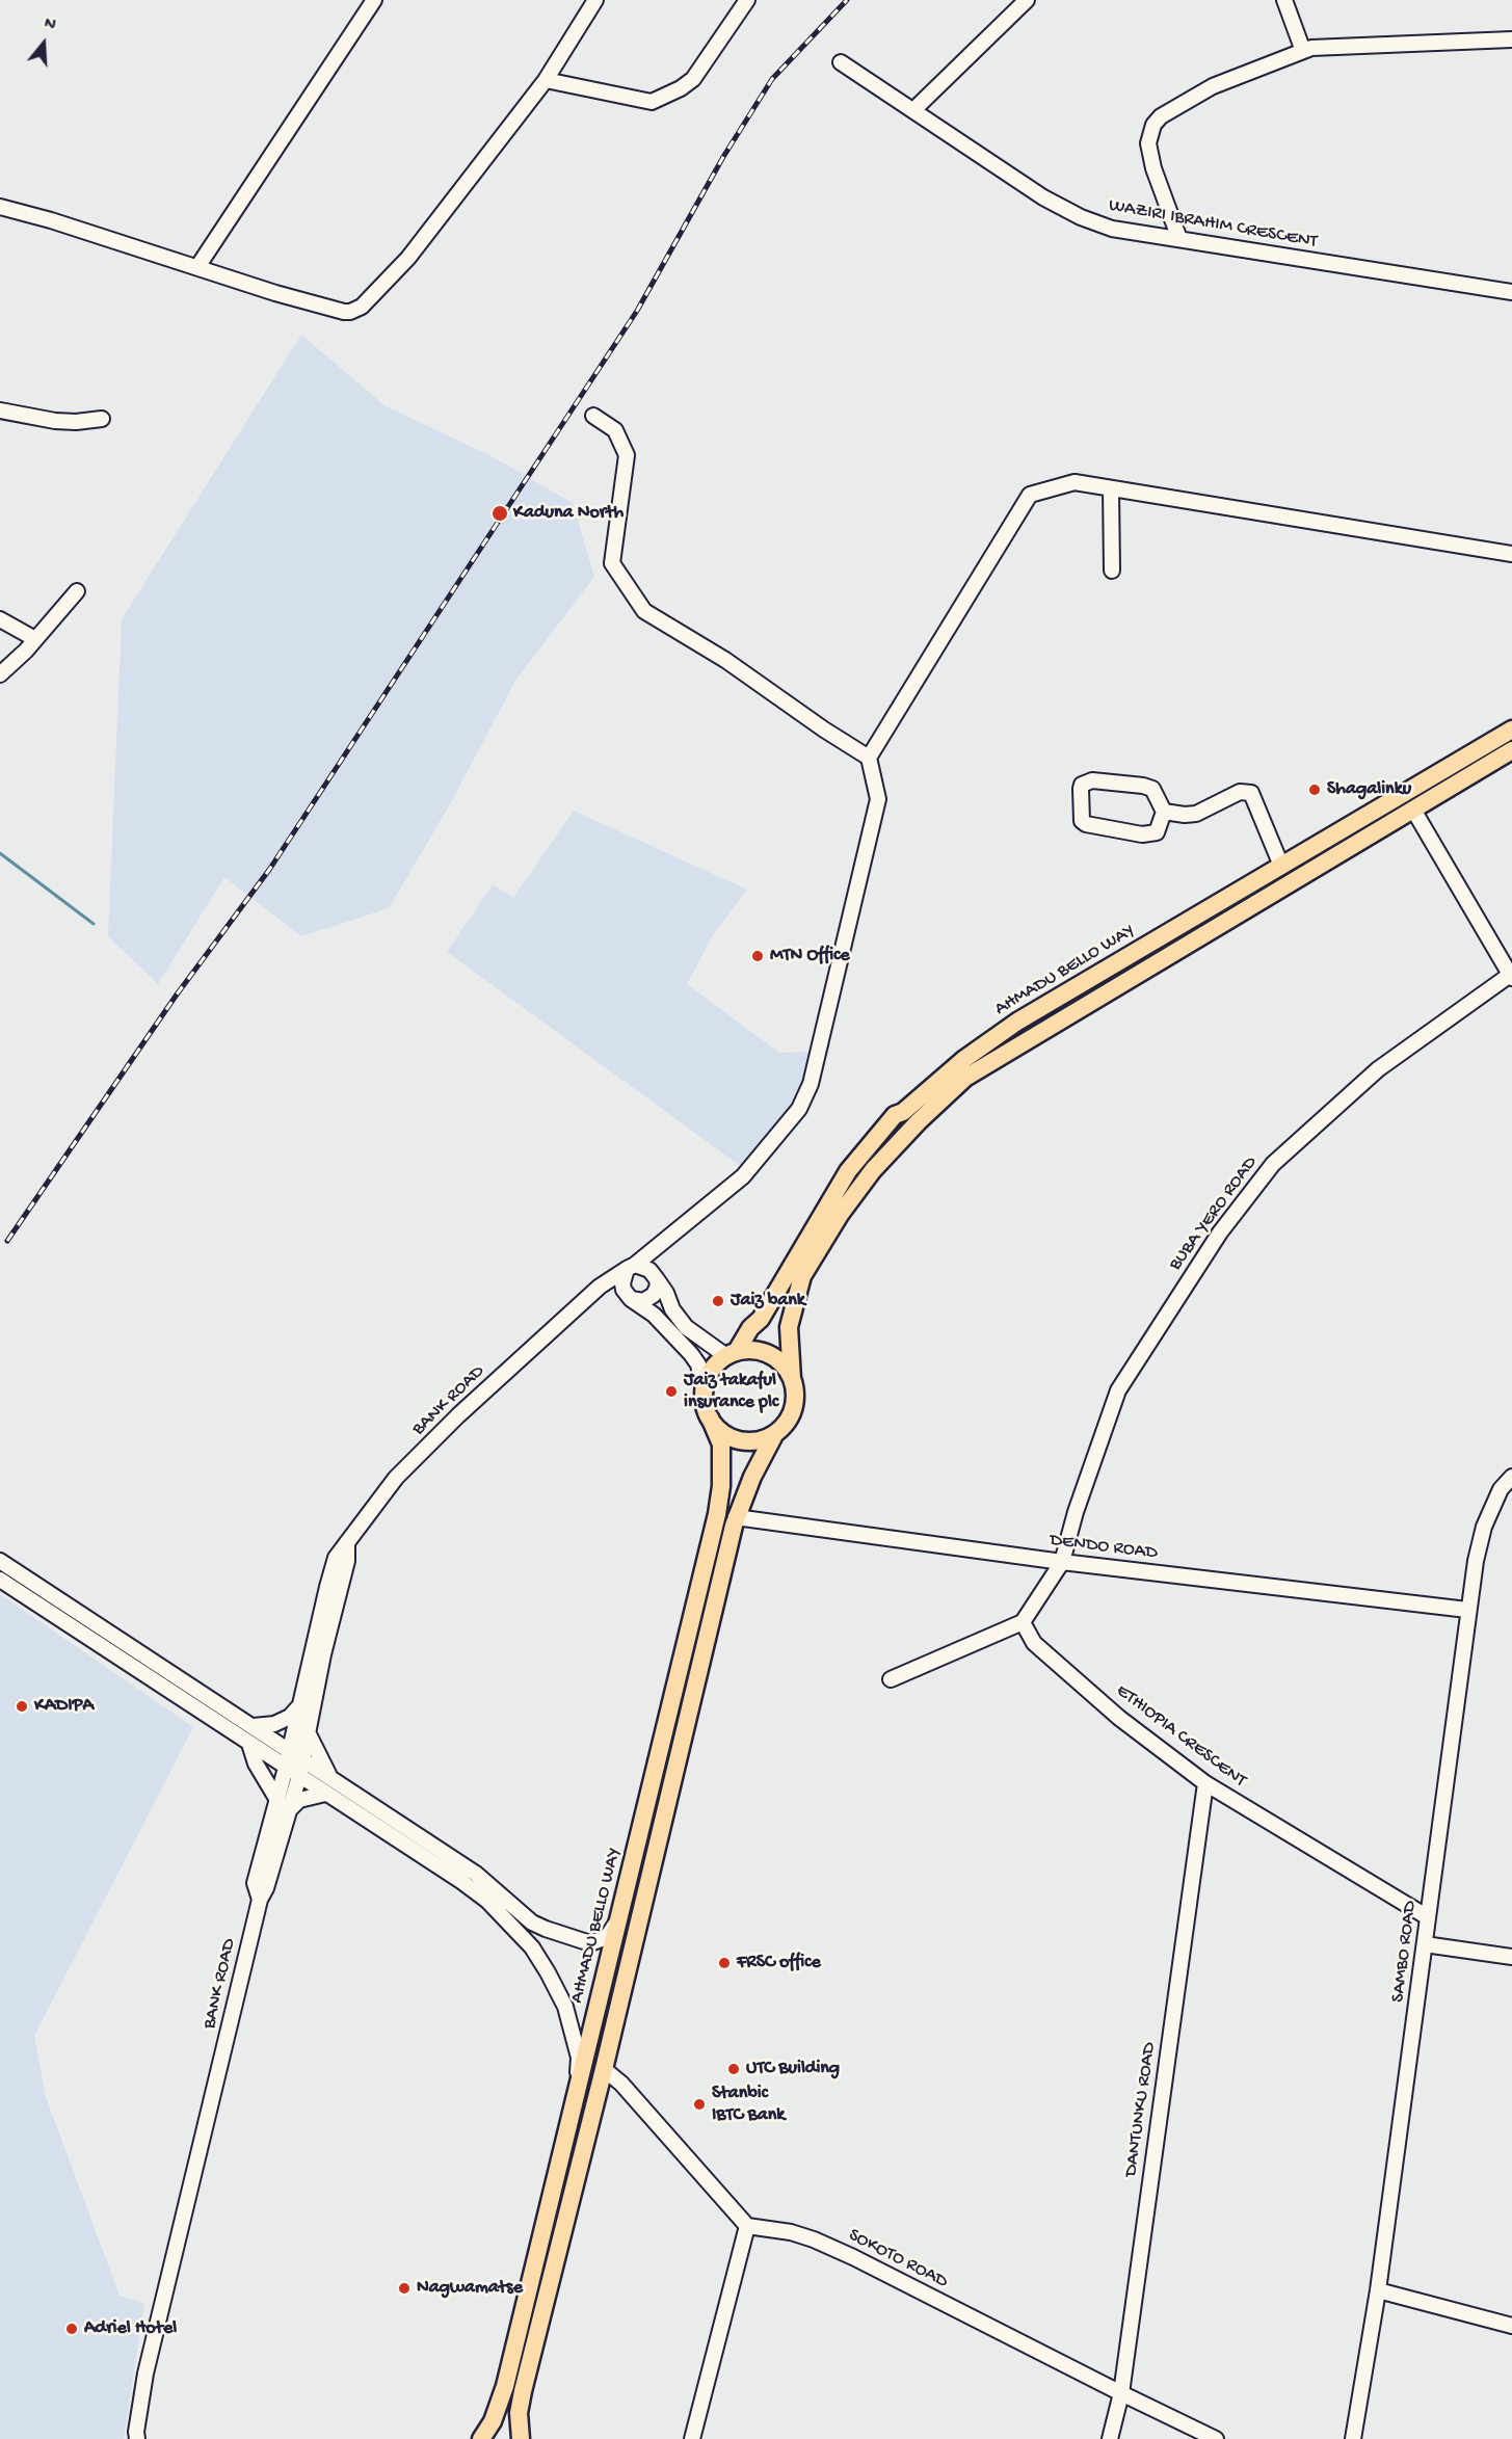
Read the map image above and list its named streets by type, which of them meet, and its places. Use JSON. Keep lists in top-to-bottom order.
{
  "streets": {
    "main road": ["AHMADU BELLO WAY"],
    "street": [
      "WAZIRI IBRAHIM CRESCENT",
      "BUBA YERO ROAD",
      "BANK ROAD",
      "DENDO ROAD",
      "ETHIOPIA CRESCENT",
      "SAMBO ROAD",
      "DANTUNKU ROAD",
      "SOKOTO ROAD"
    ]
  },
  "crossings": [
    ["AHMADU BELLO WAY", "DENDO ROAD"],
    ["BUBA YERO ROAD", "DENDO ROAD"],
    ["DENDO ROAD", "SAMBO ROAD"],
    ["ETHIOPIA CRESCENT", "SAMBO ROAD"],
    ["ETHIOPIA CRESCENT", "DANTUNKU ROAD"],
    ["DANTUNKU ROAD", "SOKOTO ROAD"]
  ],
  "places": [
    "Kaduna North",
    "Shagalinku",
    "MTN Office",
    "Jaiz bank",
    "Jaiz takaful insurance plc",
    "KADIPA",
    "FRSC office",
    "UTC Building",
    "Stanbic IBTC Bank",
    "Nagwamatse",
    "Adriel Hotel"
  ],
  "north": "top"
}
